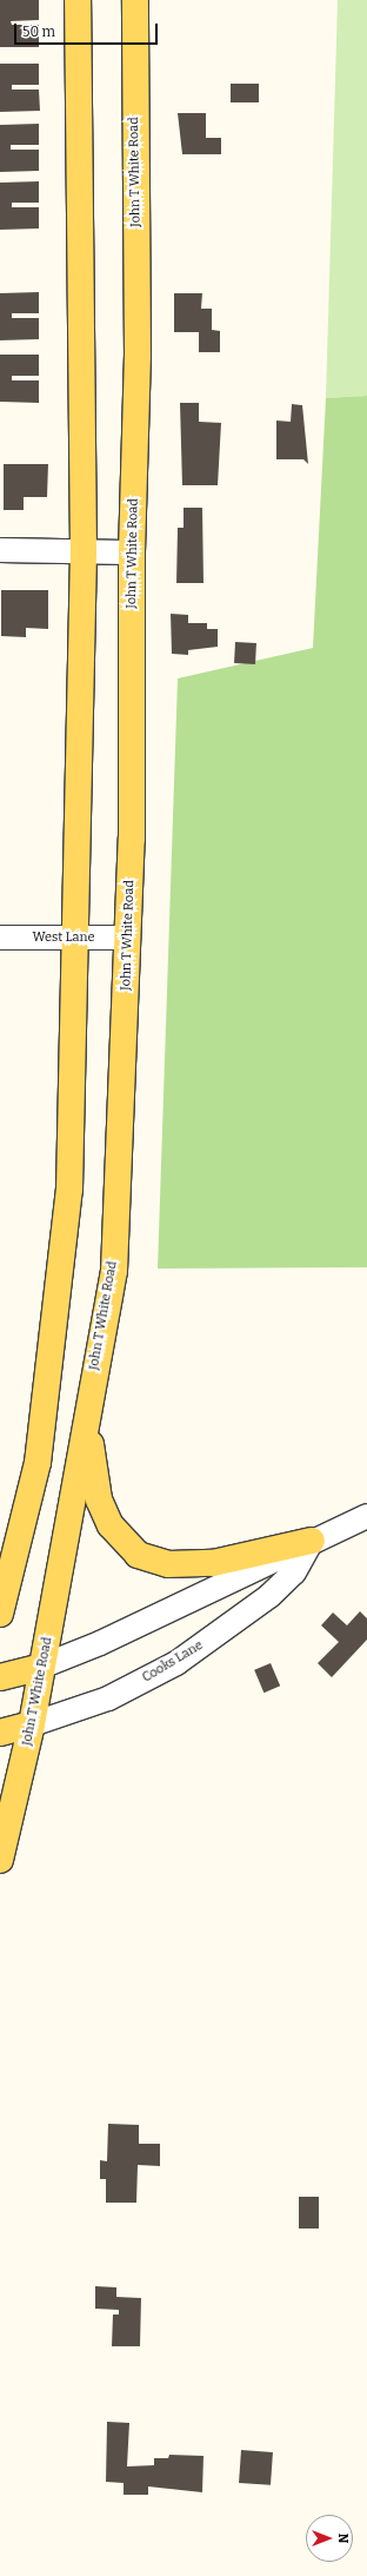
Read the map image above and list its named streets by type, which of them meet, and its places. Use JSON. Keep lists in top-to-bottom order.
{
  "streets": {
    "main road": ["John T White Road", "Cooks Lane"],
    "street": ["West Lane"]
  },
  "crossings": [
    ["John T White Road", "West Lane"],
    ["John T White Road", "Cooks Lane"]
  ],
  "scale_bar": "50 m",
  "north": "right"
}
